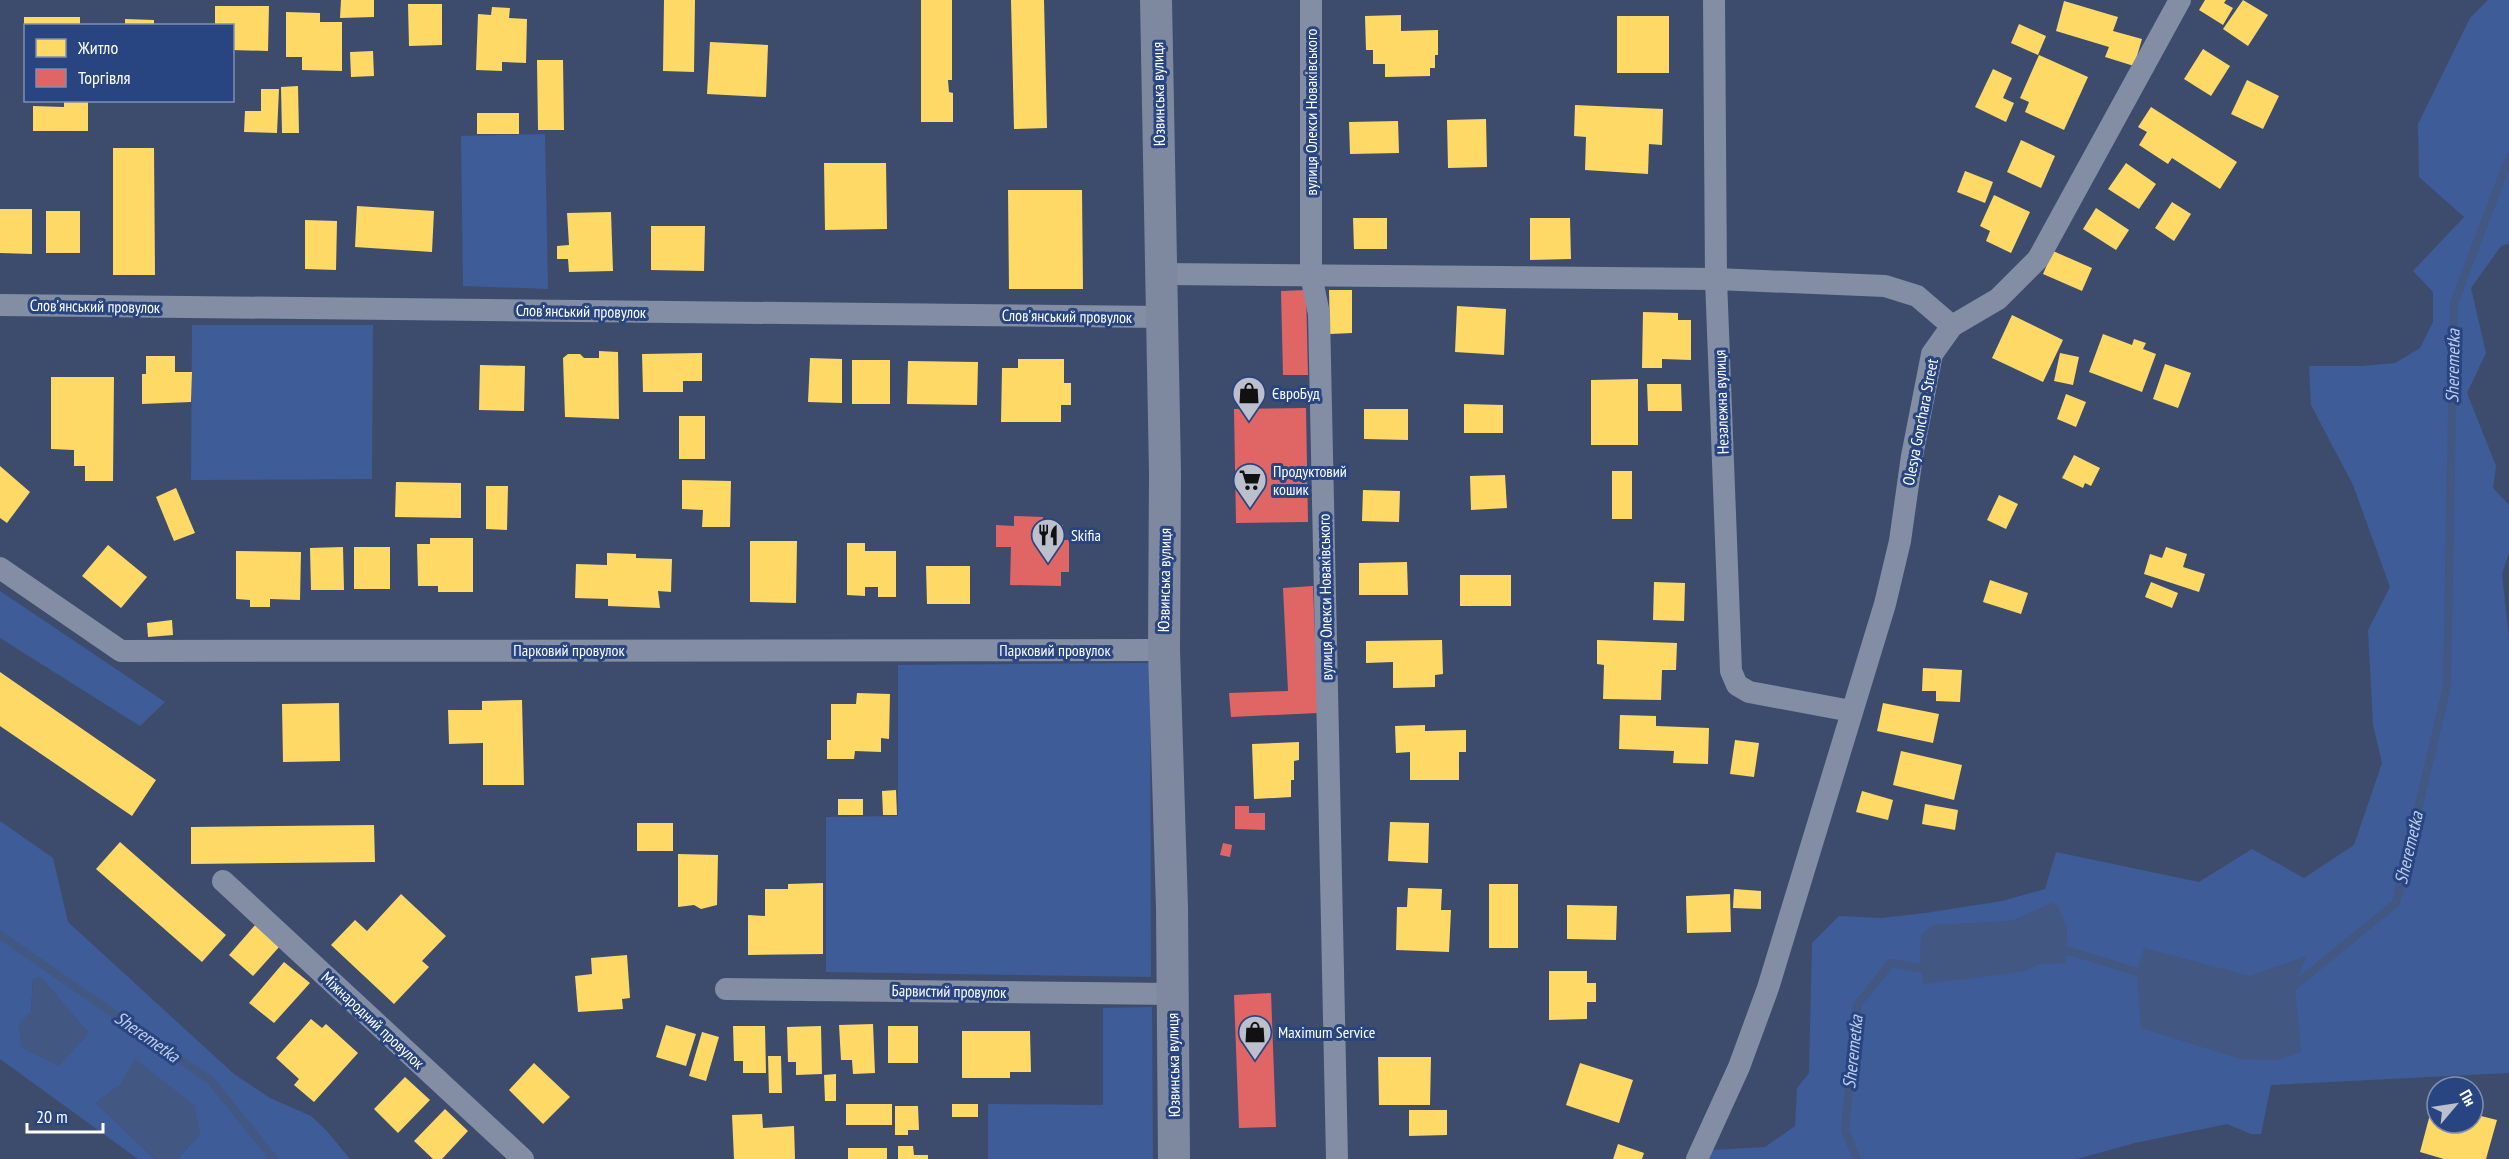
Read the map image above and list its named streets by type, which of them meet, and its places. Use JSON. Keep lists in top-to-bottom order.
{
  "streets": {
    "main road": ["Юзвинська вулиця"],
    "street": [
      "вулиця Олекси Новаківського",
      "Словʼянський провулок",
      "Незалежна вулиця",
      "Olesya Gonchara Street",
      "Парковий провулок",
      "Барвистий провулок",
      "Міжнародний провулок"
    ]
  },
  "crossings": [
    ["Юзвинська вулиця", "Словʼянський провулок"],
    ["Юзвинська вулиця", "Парковий провулок"],
    ["Юзвинська вулиця", "Барвистий провулок"],
    ["Незалежна вулиця", "Olesya Gonchara Street"]
  ],
  "water": ["Sheremetka"],
  "places": {
    "shop": ["ЄвроБуд", "Maximum Service"],
    "supermarket": ["Продуктовий кошик"],
    "restaurant": ["Skifia"]
  },
  "legend": ["Житло", "Торгівля"],
  "scale_bar": "20 m",
  "north": "top right"
}
